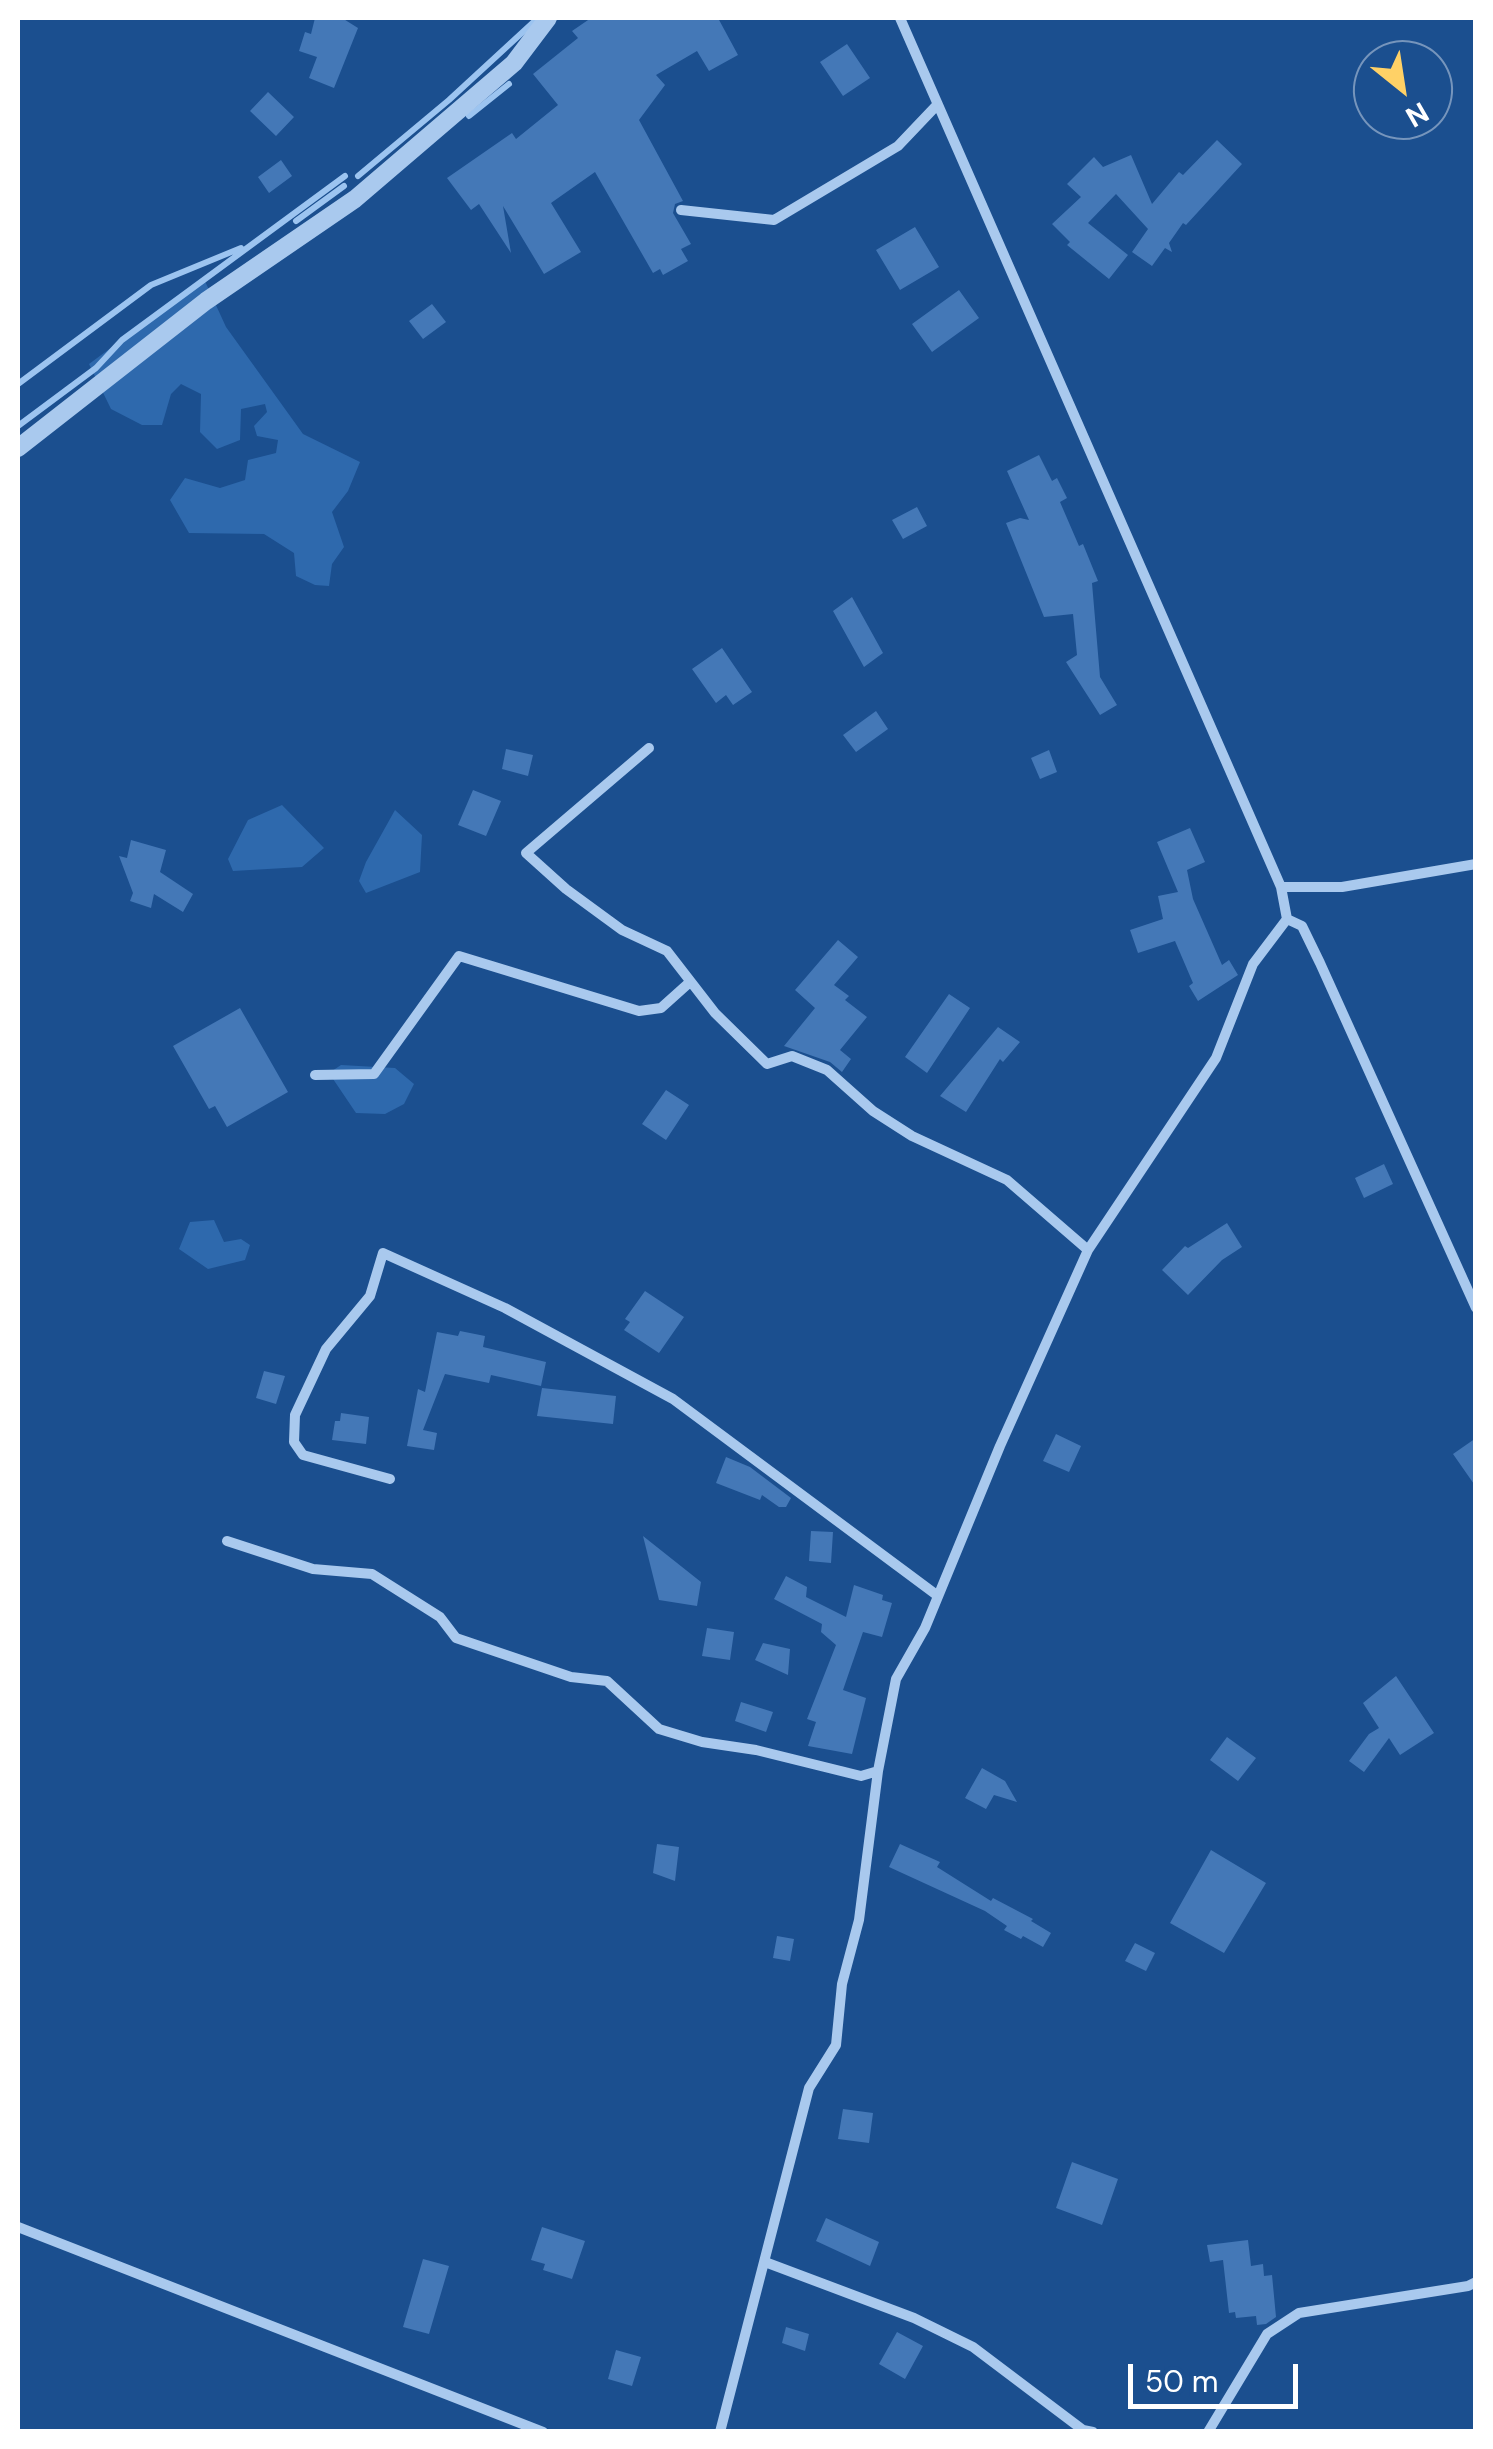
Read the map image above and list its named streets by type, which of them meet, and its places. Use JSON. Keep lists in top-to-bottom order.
{
  "scale_bar": "50 m",
  "north": "bottom right"
}
